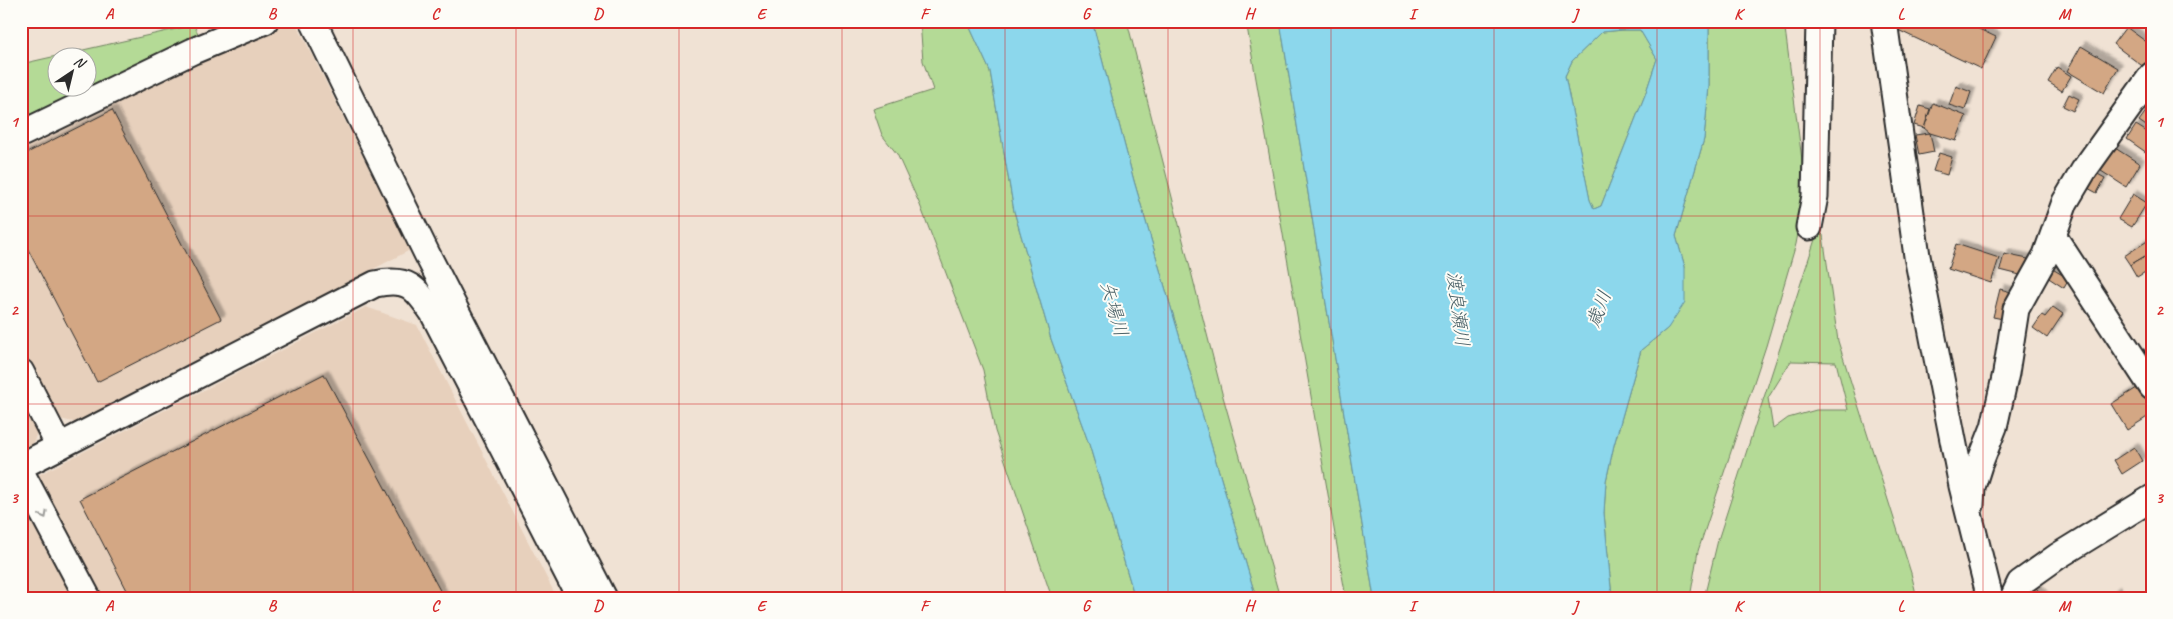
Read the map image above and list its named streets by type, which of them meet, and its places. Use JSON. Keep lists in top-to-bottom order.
{
  "water": ["矢場川", "渡良瀬川", "歳川"],
  "north": "top right",
  "grid": {
    "columns": [
      "A",
      "B",
      "C",
      "D",
      "E",
      "F",
      "G",
      "H",
      "I",
      "J",
      "K",
      "L",
      "M"
    ],
    "rows": ["1", "2", "3"]
  }
}
